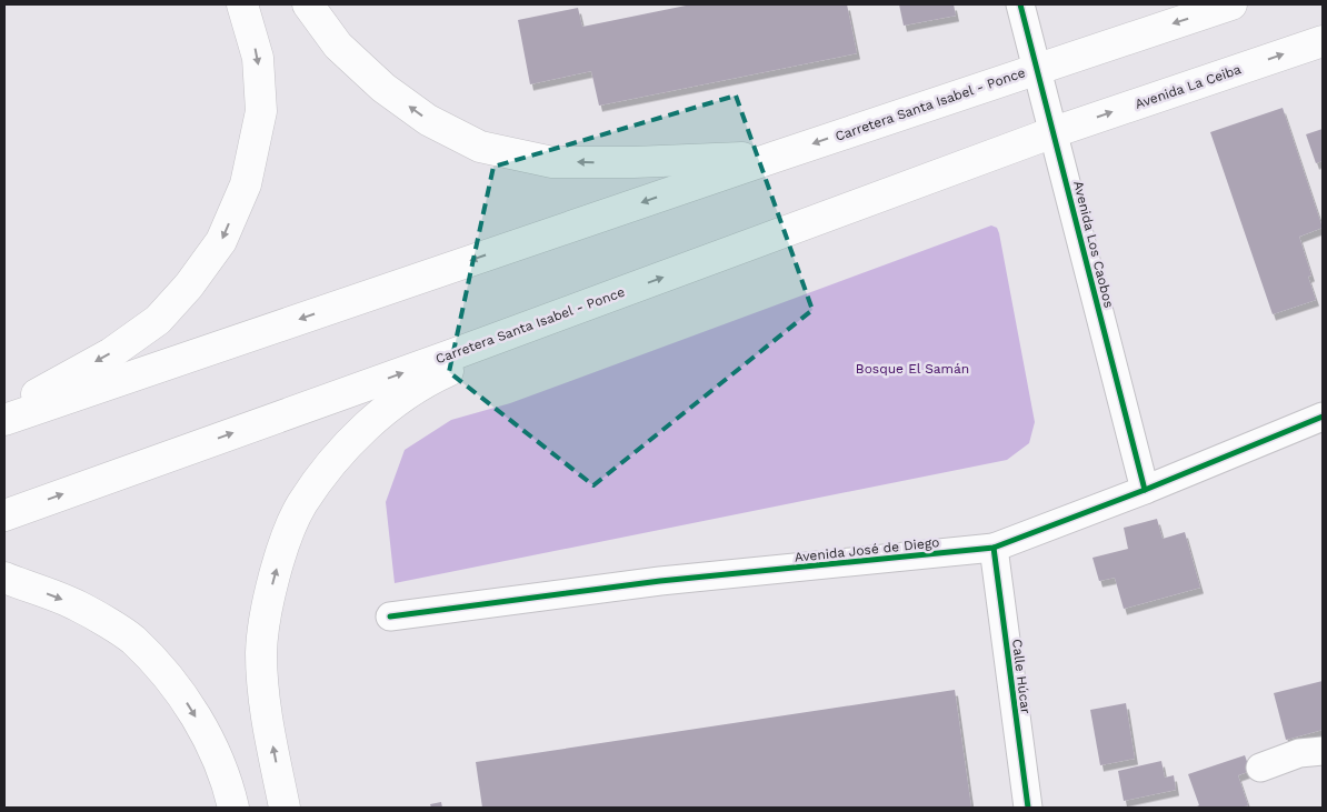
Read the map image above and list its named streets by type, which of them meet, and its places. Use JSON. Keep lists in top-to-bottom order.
{
  "streets": {
    "highway": ["Avenida La Ceiba", "Carretera Santa Isabel - Ponce"],
    "street": ["Avenida Los Caobos", "Avenida José de Diego", "Calle Húcar"]
  },
  "crossings": [
    ["Avenida La Ceiba", "Carretera Santa Isabel - Ponce"],
    ["Avenida La Ceiba", "Avenida Los Caobos"],
    ["Carretera Santa Isabel - Ponce", "Avenida Los Caobos"],
    ["Avenida Los Caobos", "Avenida José de Diego"],
    ["Avenida José de Diego", "Calle Húcar"]
  ],
  "parks": ["Bosque El Samán"]
}
